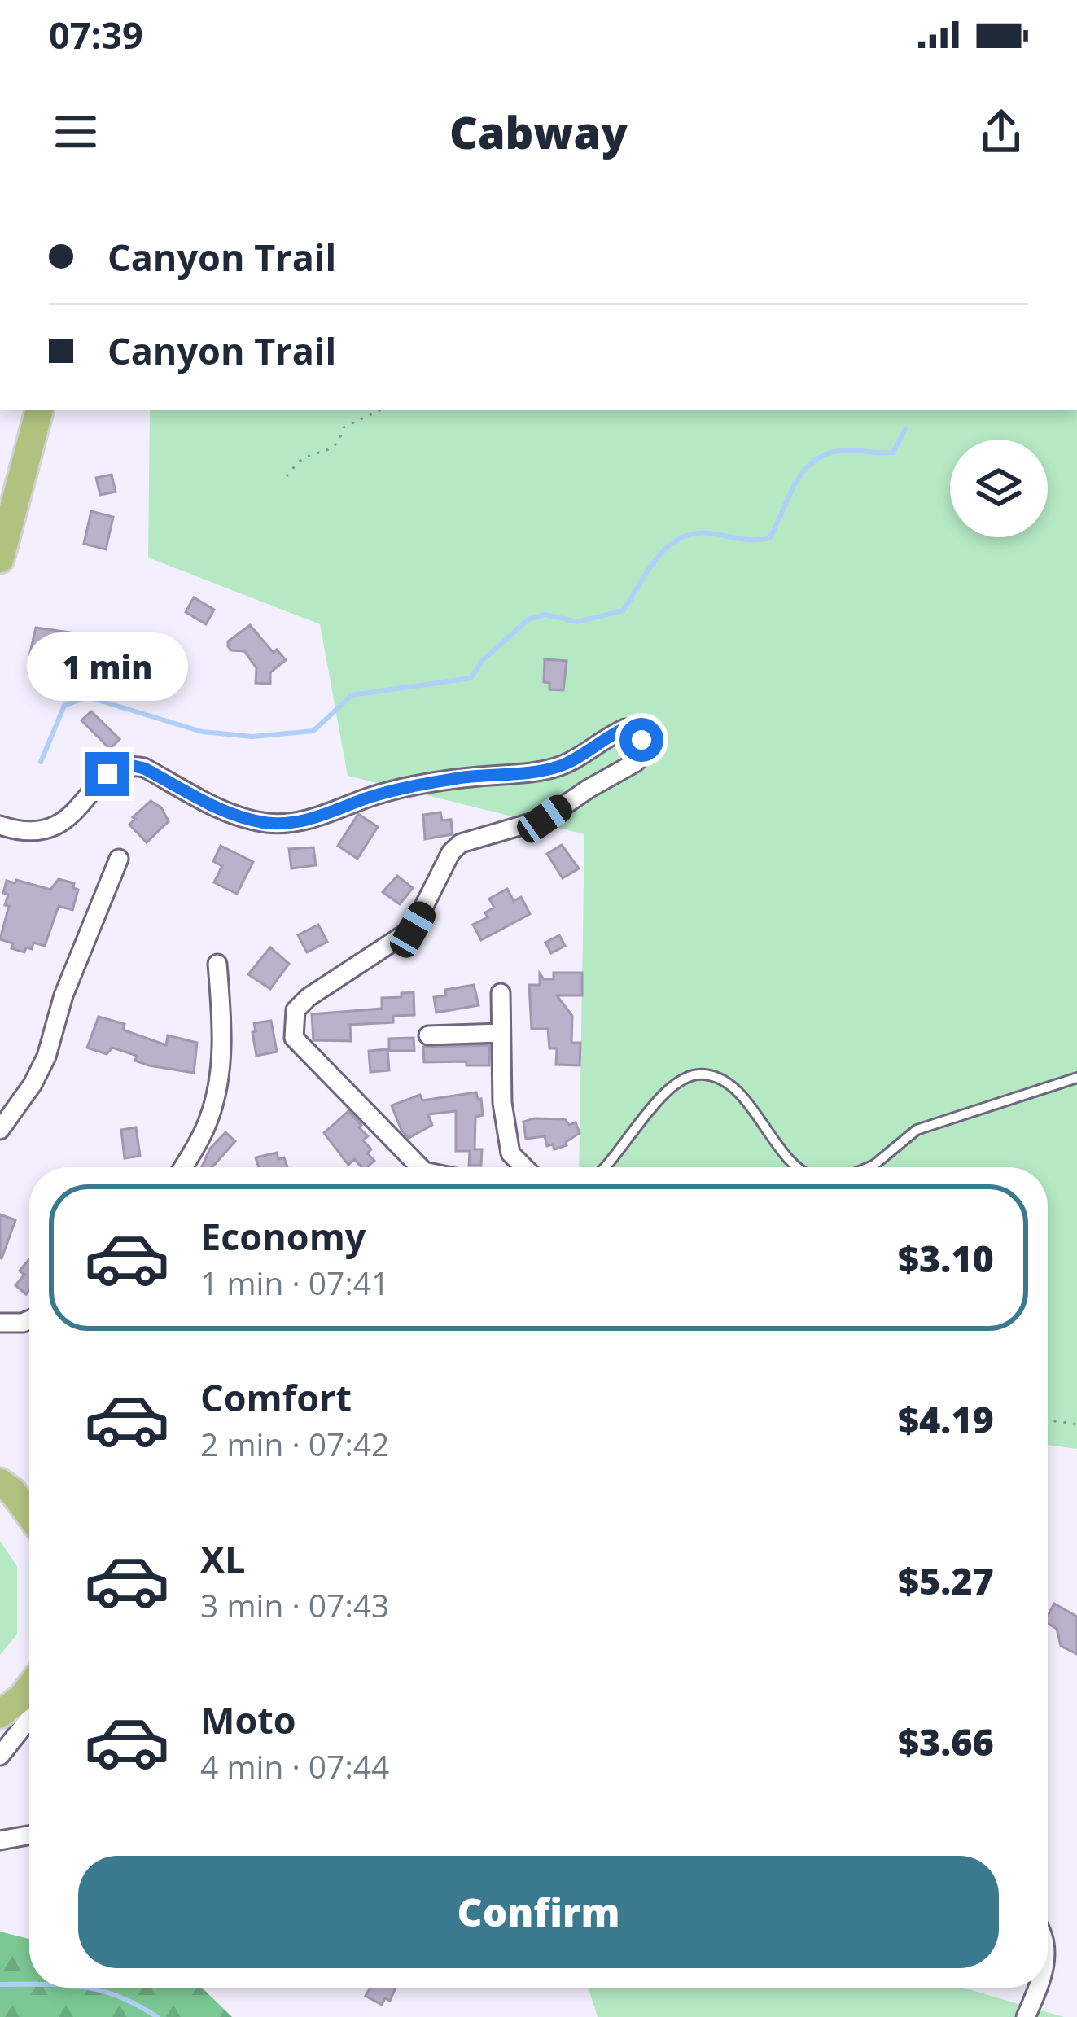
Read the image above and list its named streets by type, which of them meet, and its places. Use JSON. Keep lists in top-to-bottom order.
{
  "page": {
    "status": "07:39",
    "header": "Cabway",
    "banner": ["Canyon Trail", "Canyon Trail"],
    "bubble": "1 min",
    "list": [
      {
        "name": "Economy",
        "note": "1 min · 07:41",
        "value": "$3.10"
      },
      {
        "name": "Comfort",
        "note": "2 min · 07:42",
        "value": "$4.19"
      },
      {
        "name": "XL",
        "note": "3 min · 07:43",
        "value": "$5.27"
      },
      {
        "name": "Moto",
        "note": "4 min · 07:44",
        "value": "$3.66"
      }
    ],
    "buttons": "Confirm"
  }
}
